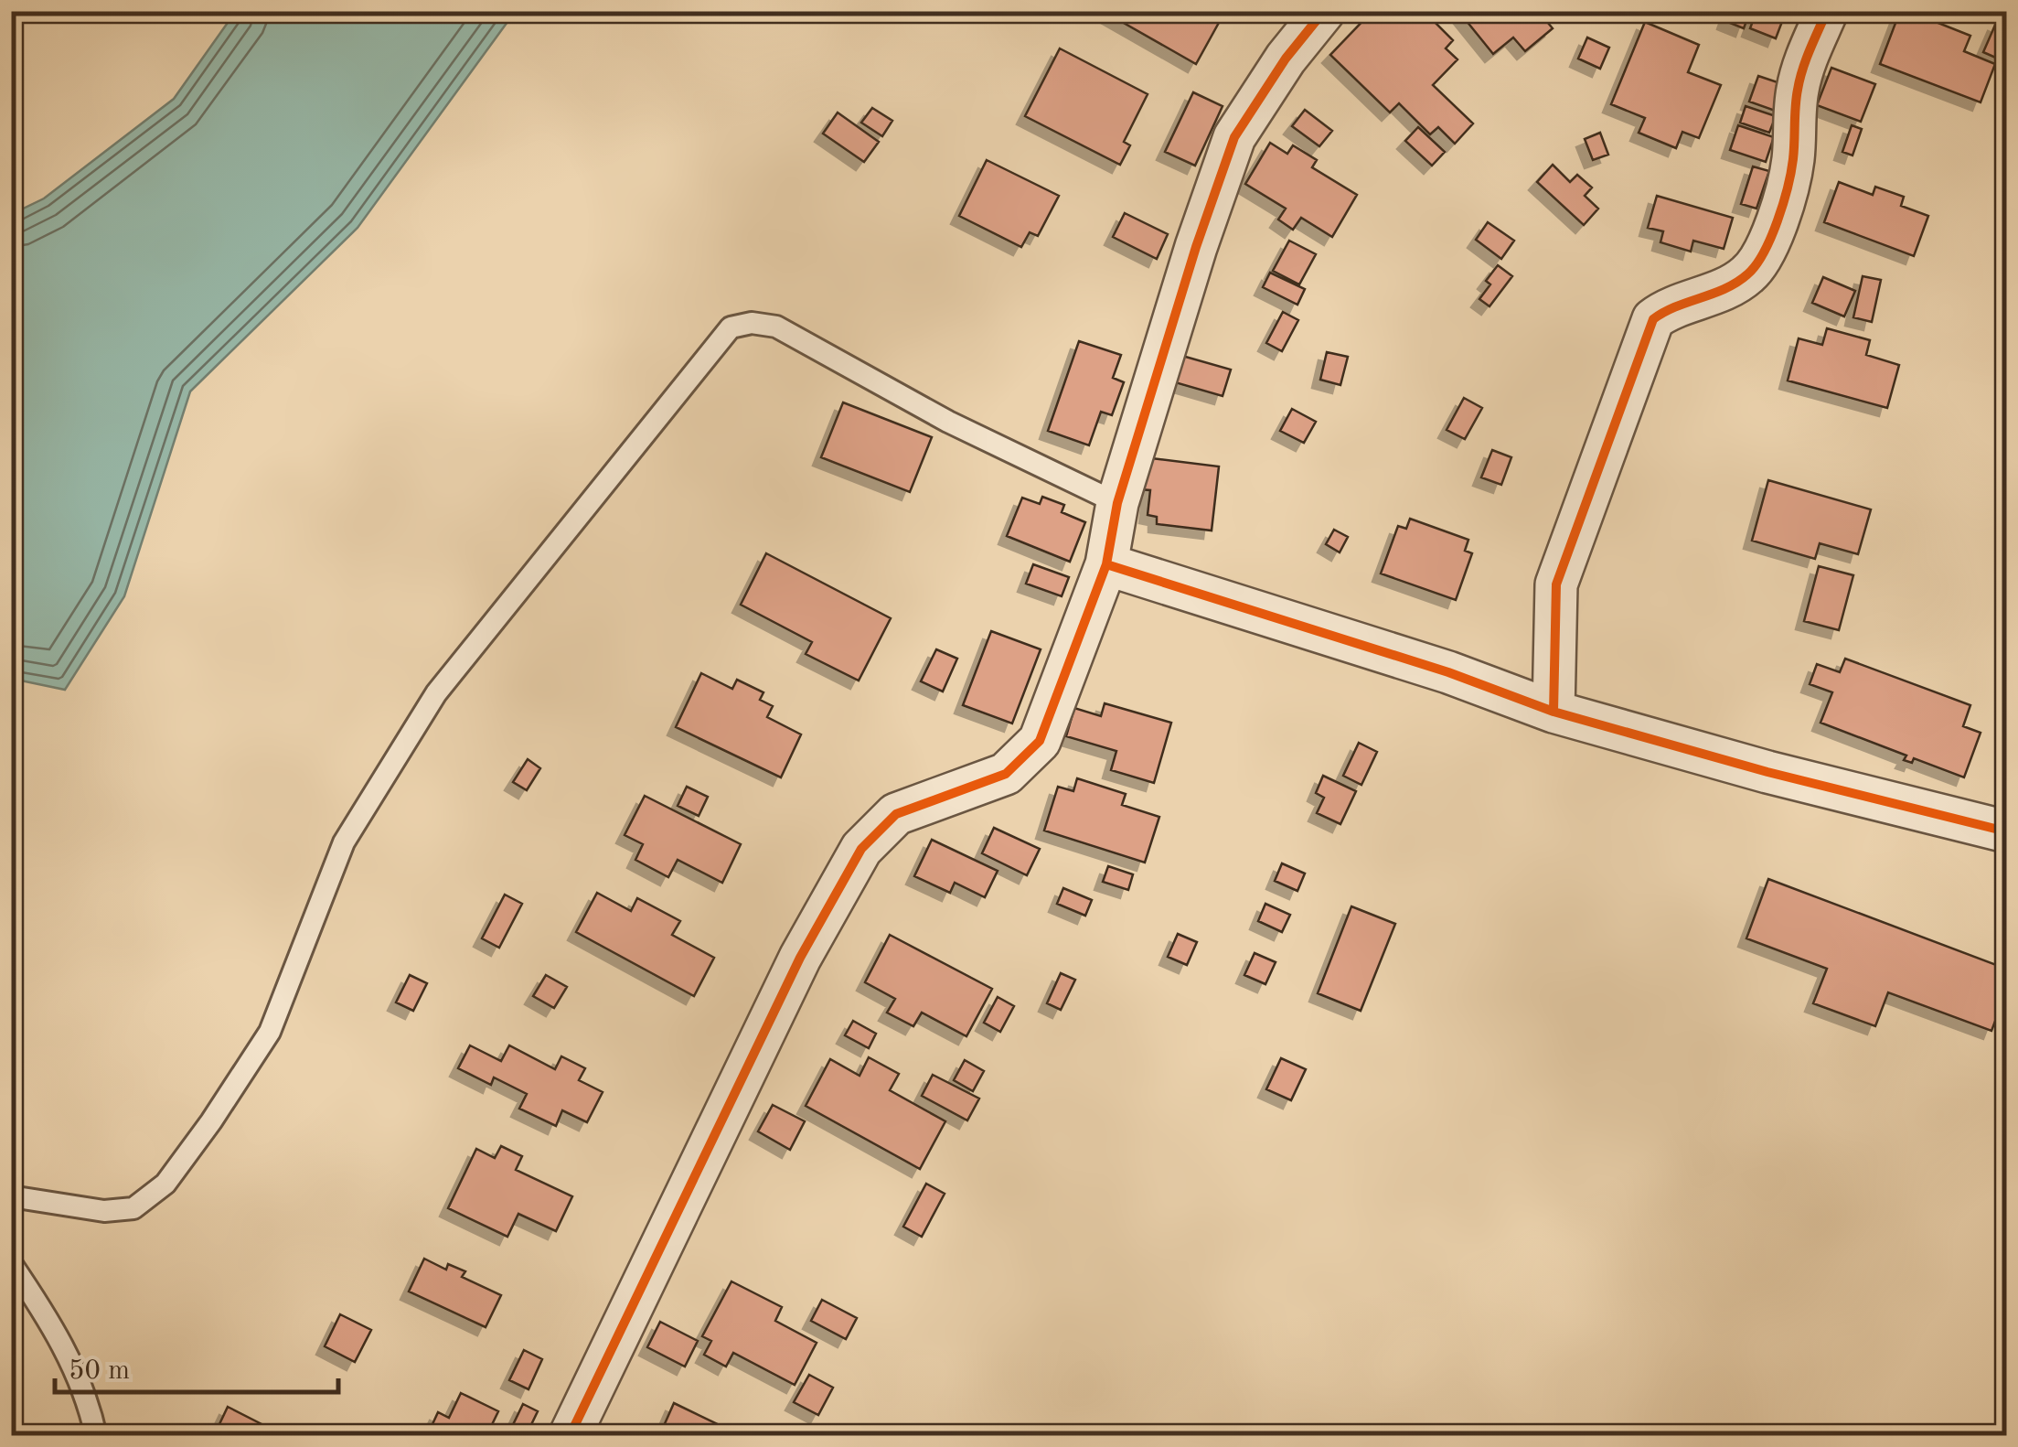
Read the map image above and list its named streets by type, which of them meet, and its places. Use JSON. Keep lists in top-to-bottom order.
{
  "scale_bar": "50 m"
}
